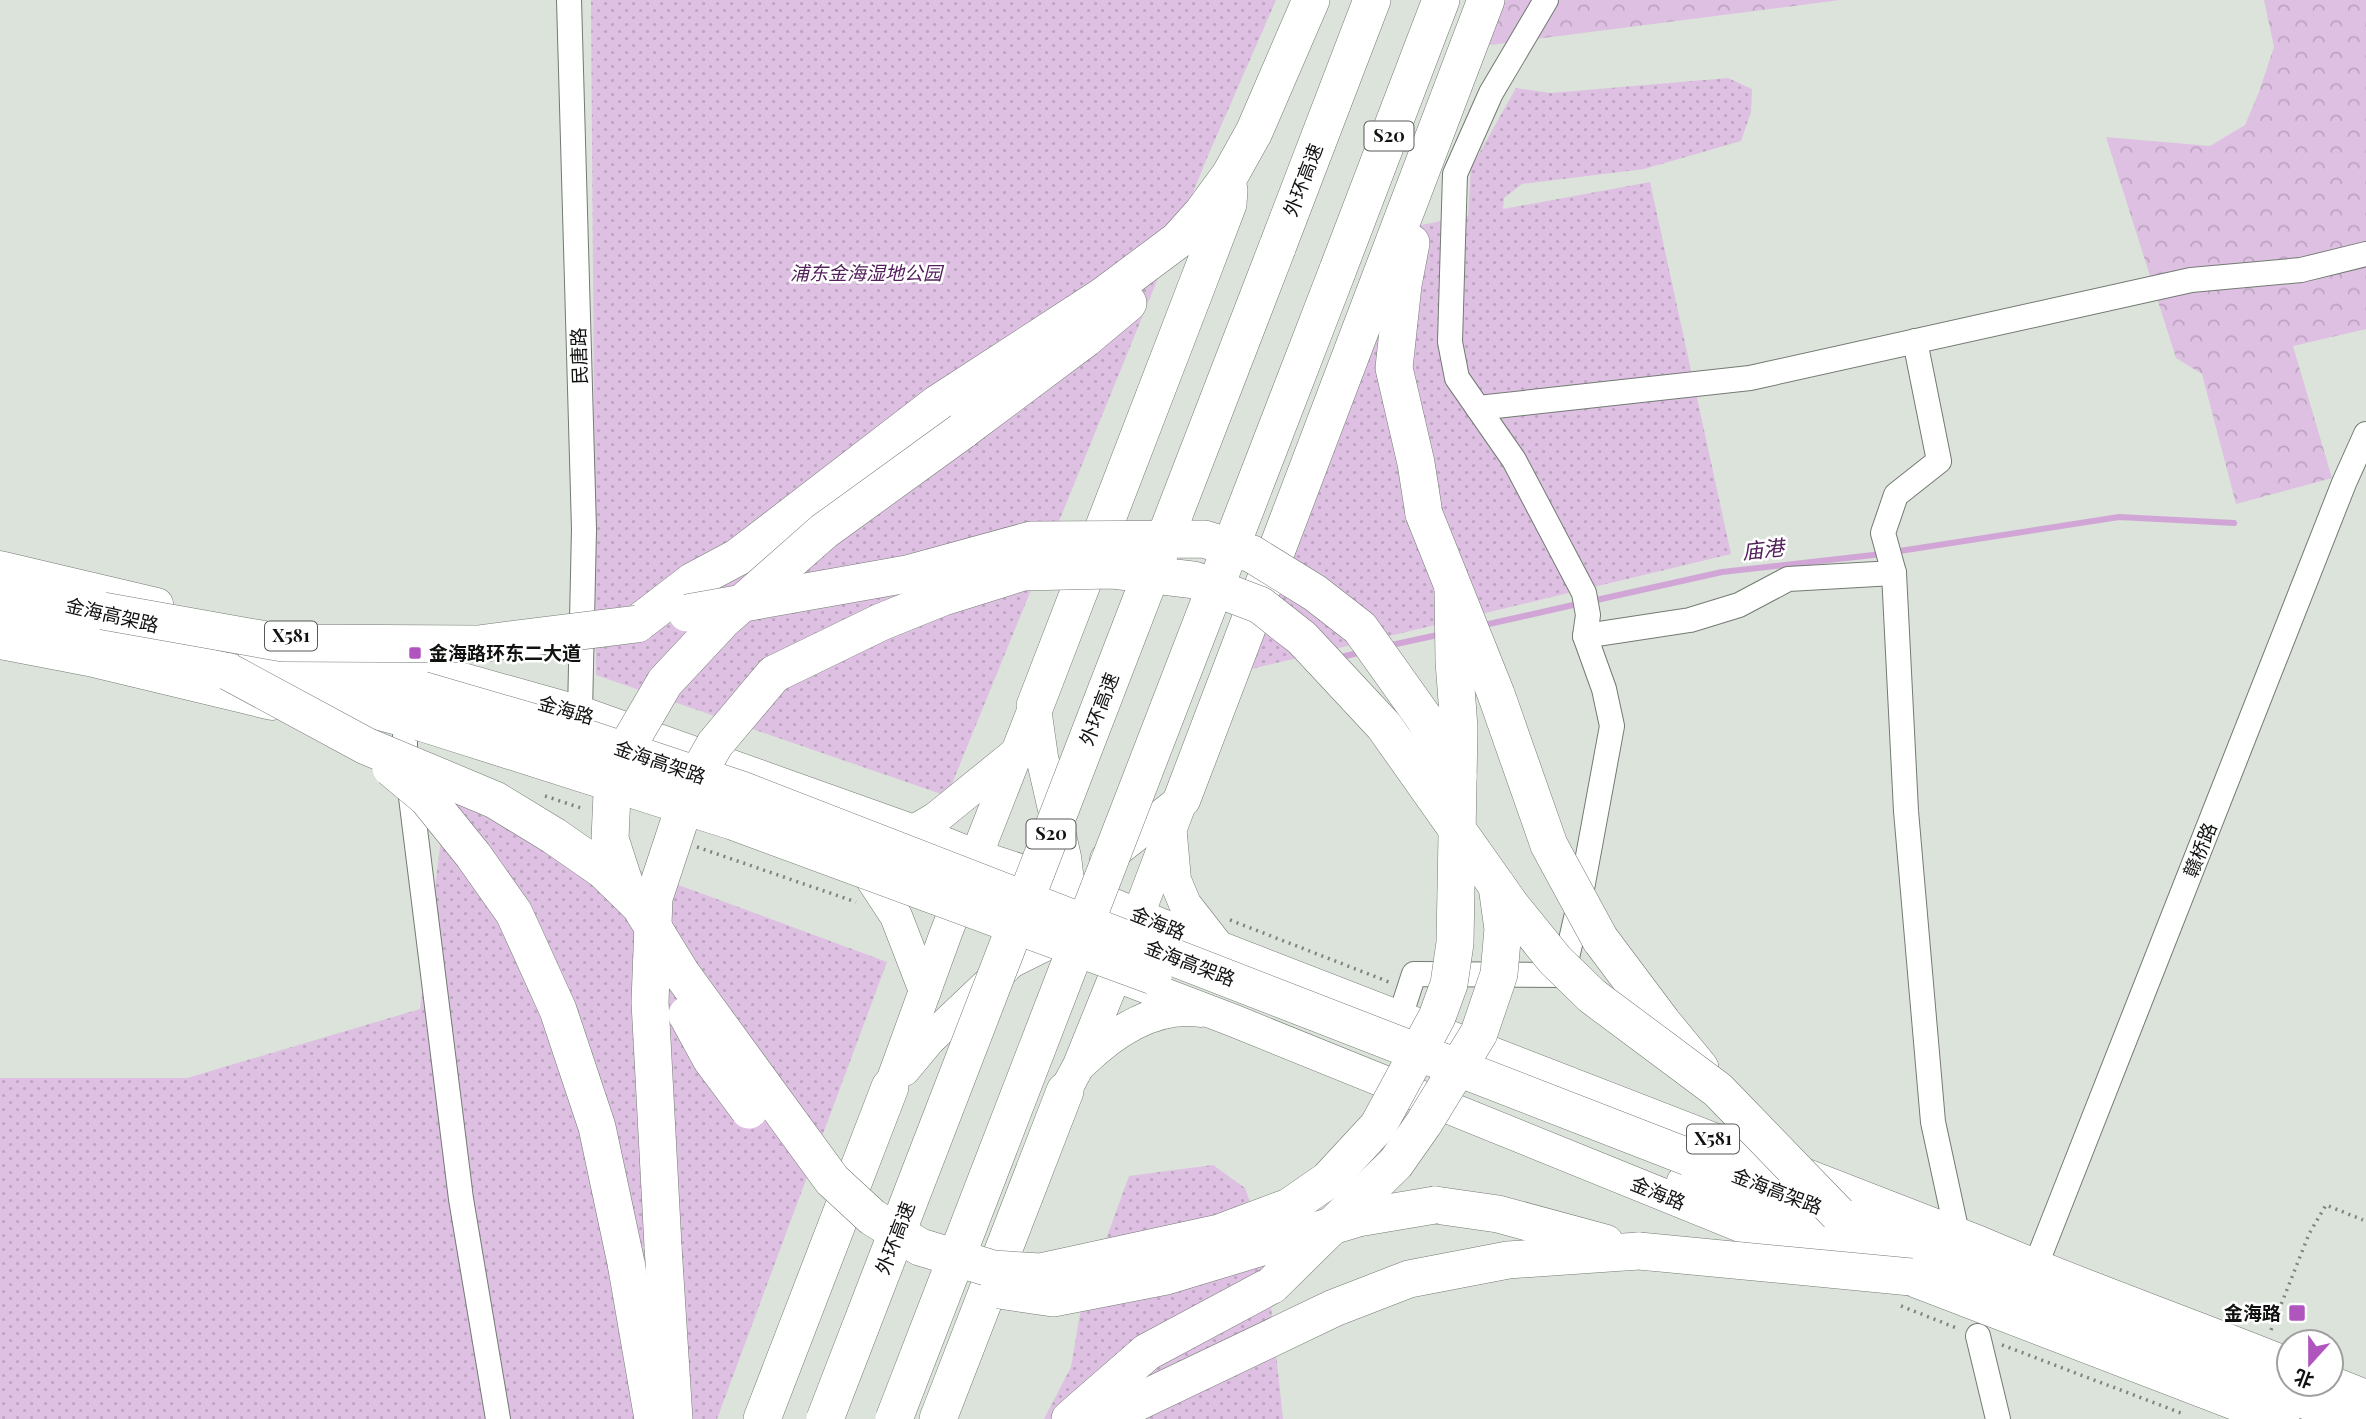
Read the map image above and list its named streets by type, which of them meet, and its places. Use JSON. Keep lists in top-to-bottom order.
{
  "streets": {
    "highway": ["S20", "外环高速", "金海高架路"],
    "main road": ["X581", "金海路"],
    "street": ["民唐路", "赣桥路"]
  },
  "crossings": [
    ["民唐路", "金海路"],
    ["金海路", "赣桥路"]
  ],
  "water": ["庙港"],
  "parks": ["浦东金海湿地公园"],
  "places": {
    "transit": ["金海路环东二大道", "金海路"]
  },
  "north": "bottom"
}
